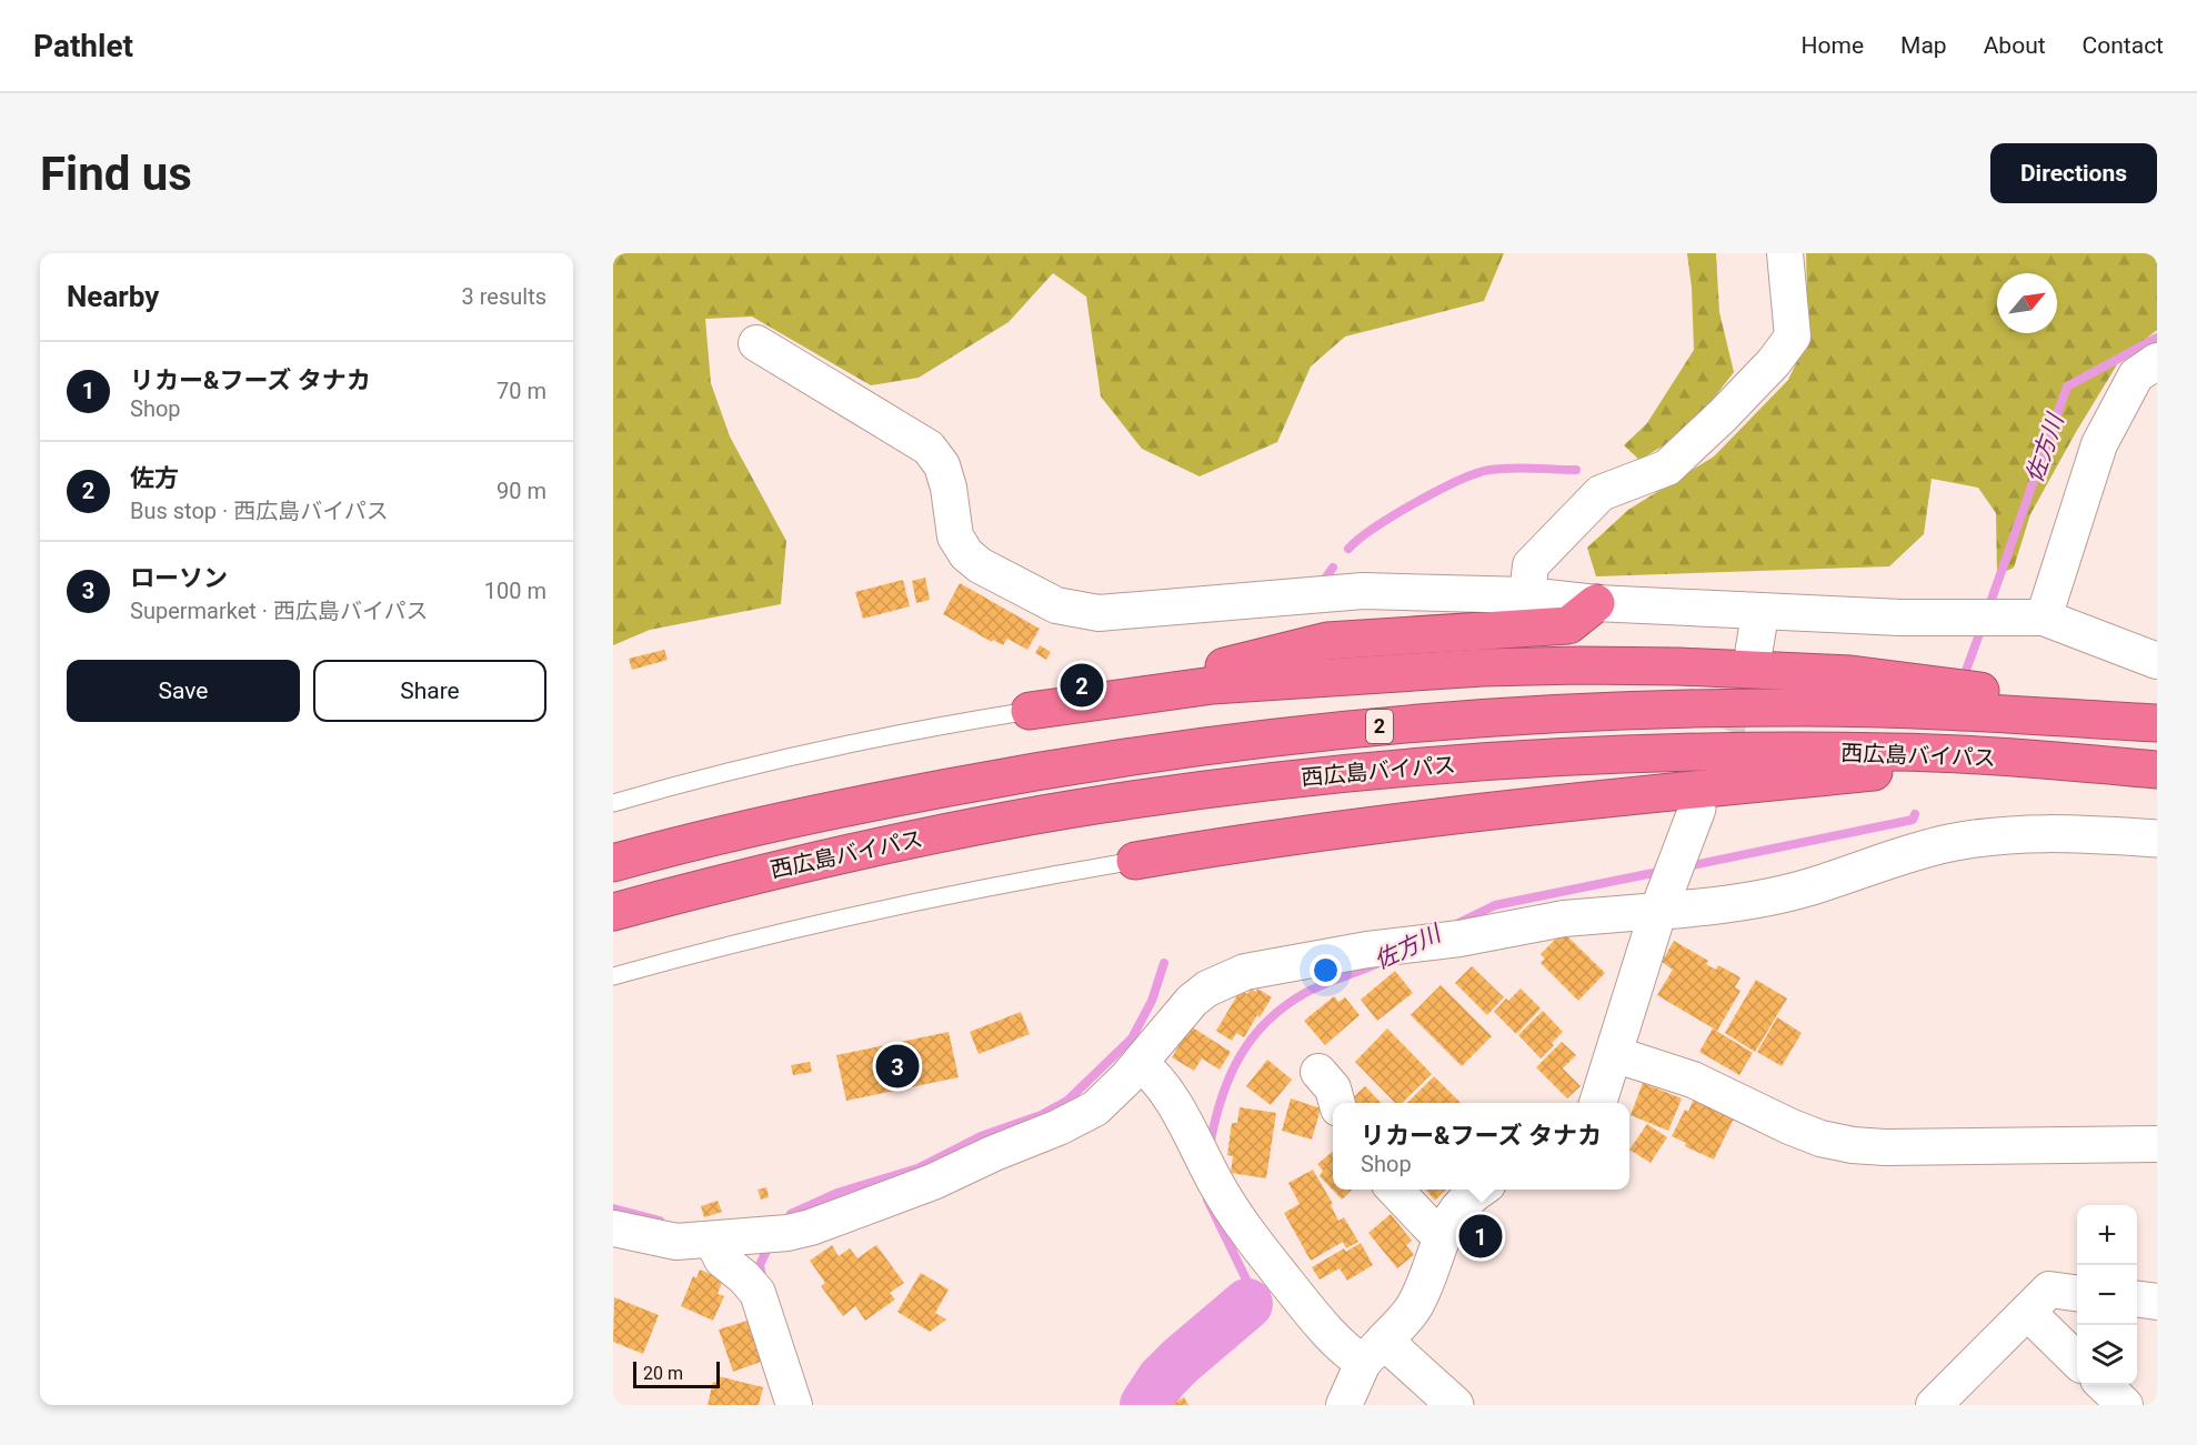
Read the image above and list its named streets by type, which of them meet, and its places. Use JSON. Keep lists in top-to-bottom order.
{
  "streets": {
    "highway": ["2", "西広島バイパス"]
  },
  "crossings": [
    ["2", "西広島バイパス"]
  ],
  "water": ["佐方川"],
  "scale_bar": "20 m",
  "north": "top right",
  "page": {
    "header": "Pathlet",
    "nav": [
      "Home",
      "Map",
      "About",
      "Contact"
    ],
    "buttons": [
      "Directions",
      ["Save", "Share"]
    ],
    "title": "Find us",
    "heading": ["Nearby", "3 results"],
    "list": [
      {
        "mark": "1",
        "name": "リカー&フーズ タナカ",
        "note": "Shop",
        "value": "70 m"
      },
      {
        "mark": "2",
        "name": "佐方",
        "note": "Bus stop · 西広島バイパス",
        "value": "90 m"
      },
      {
        "mark": "3",
        "name": "ローソン",
        "note": "Supermarket · 西広島バイパス",
        "value": "100 m"
      }
    ],
    "pins": ["2", "3", "1"],
    "popup": ["リカー&フーズ タナカ", "Shop"],
    "map_buttons": ["+", "−"],
    "scale": "20 m"
  }
}
